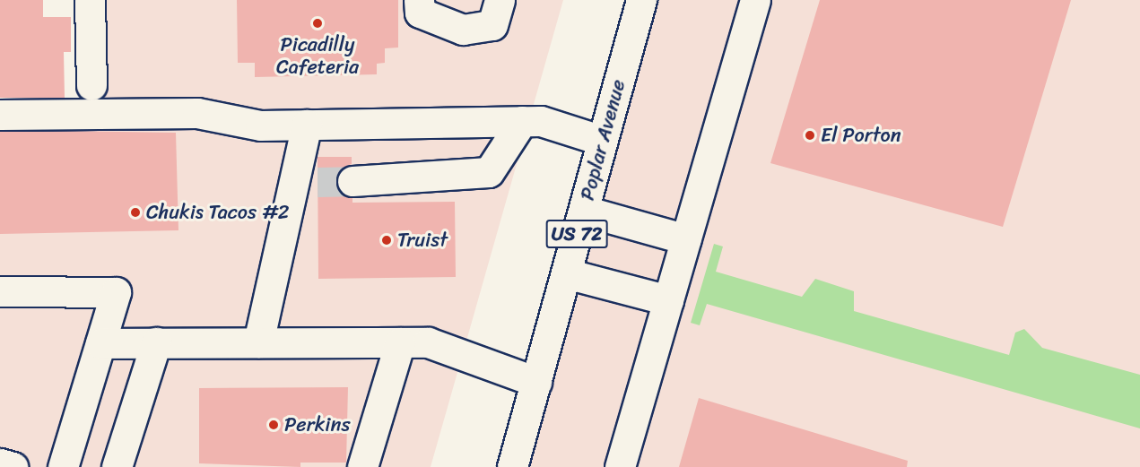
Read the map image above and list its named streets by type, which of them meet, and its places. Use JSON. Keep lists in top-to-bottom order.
{
  "streets": {
    "main road": ["Poplar Avenue", "US 72"]
  },
  "places": [
    "Picadilly Cafeteria",
    "El Porton",
    "Chukis Tacos #2",
    "Truist",
    "Perkins"
  ]
}
